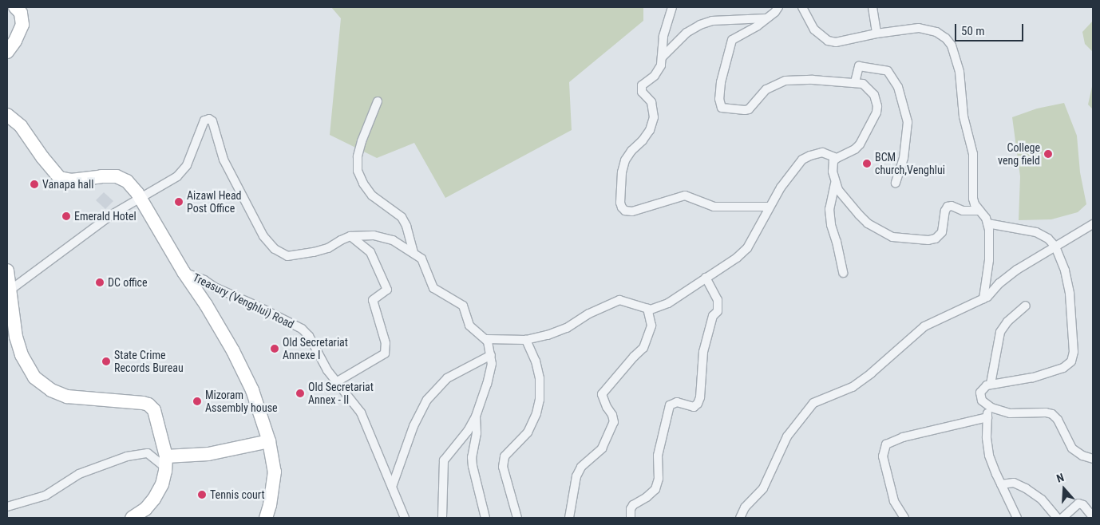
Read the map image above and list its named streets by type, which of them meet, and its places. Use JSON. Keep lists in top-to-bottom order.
{
  "streets": {
    "street": ["Treasury (Venghlui) Road"]
  },
  "places": [
    "College veng field",
    "BCM church,Venghlui",
    "Vanapa hall",
    "Aizawl Head Post Office",
    "Emerald Hotel",
    "DC office",
    "Old Secretariat Annexe I",
    "State Crime Records Bureau",
    "Old Secretariat Annex - II",
    "Mizoram Assembly house",
    "Tennis court"
  ],
  "scale_bar": "50 m",
  "north": "top"
}
